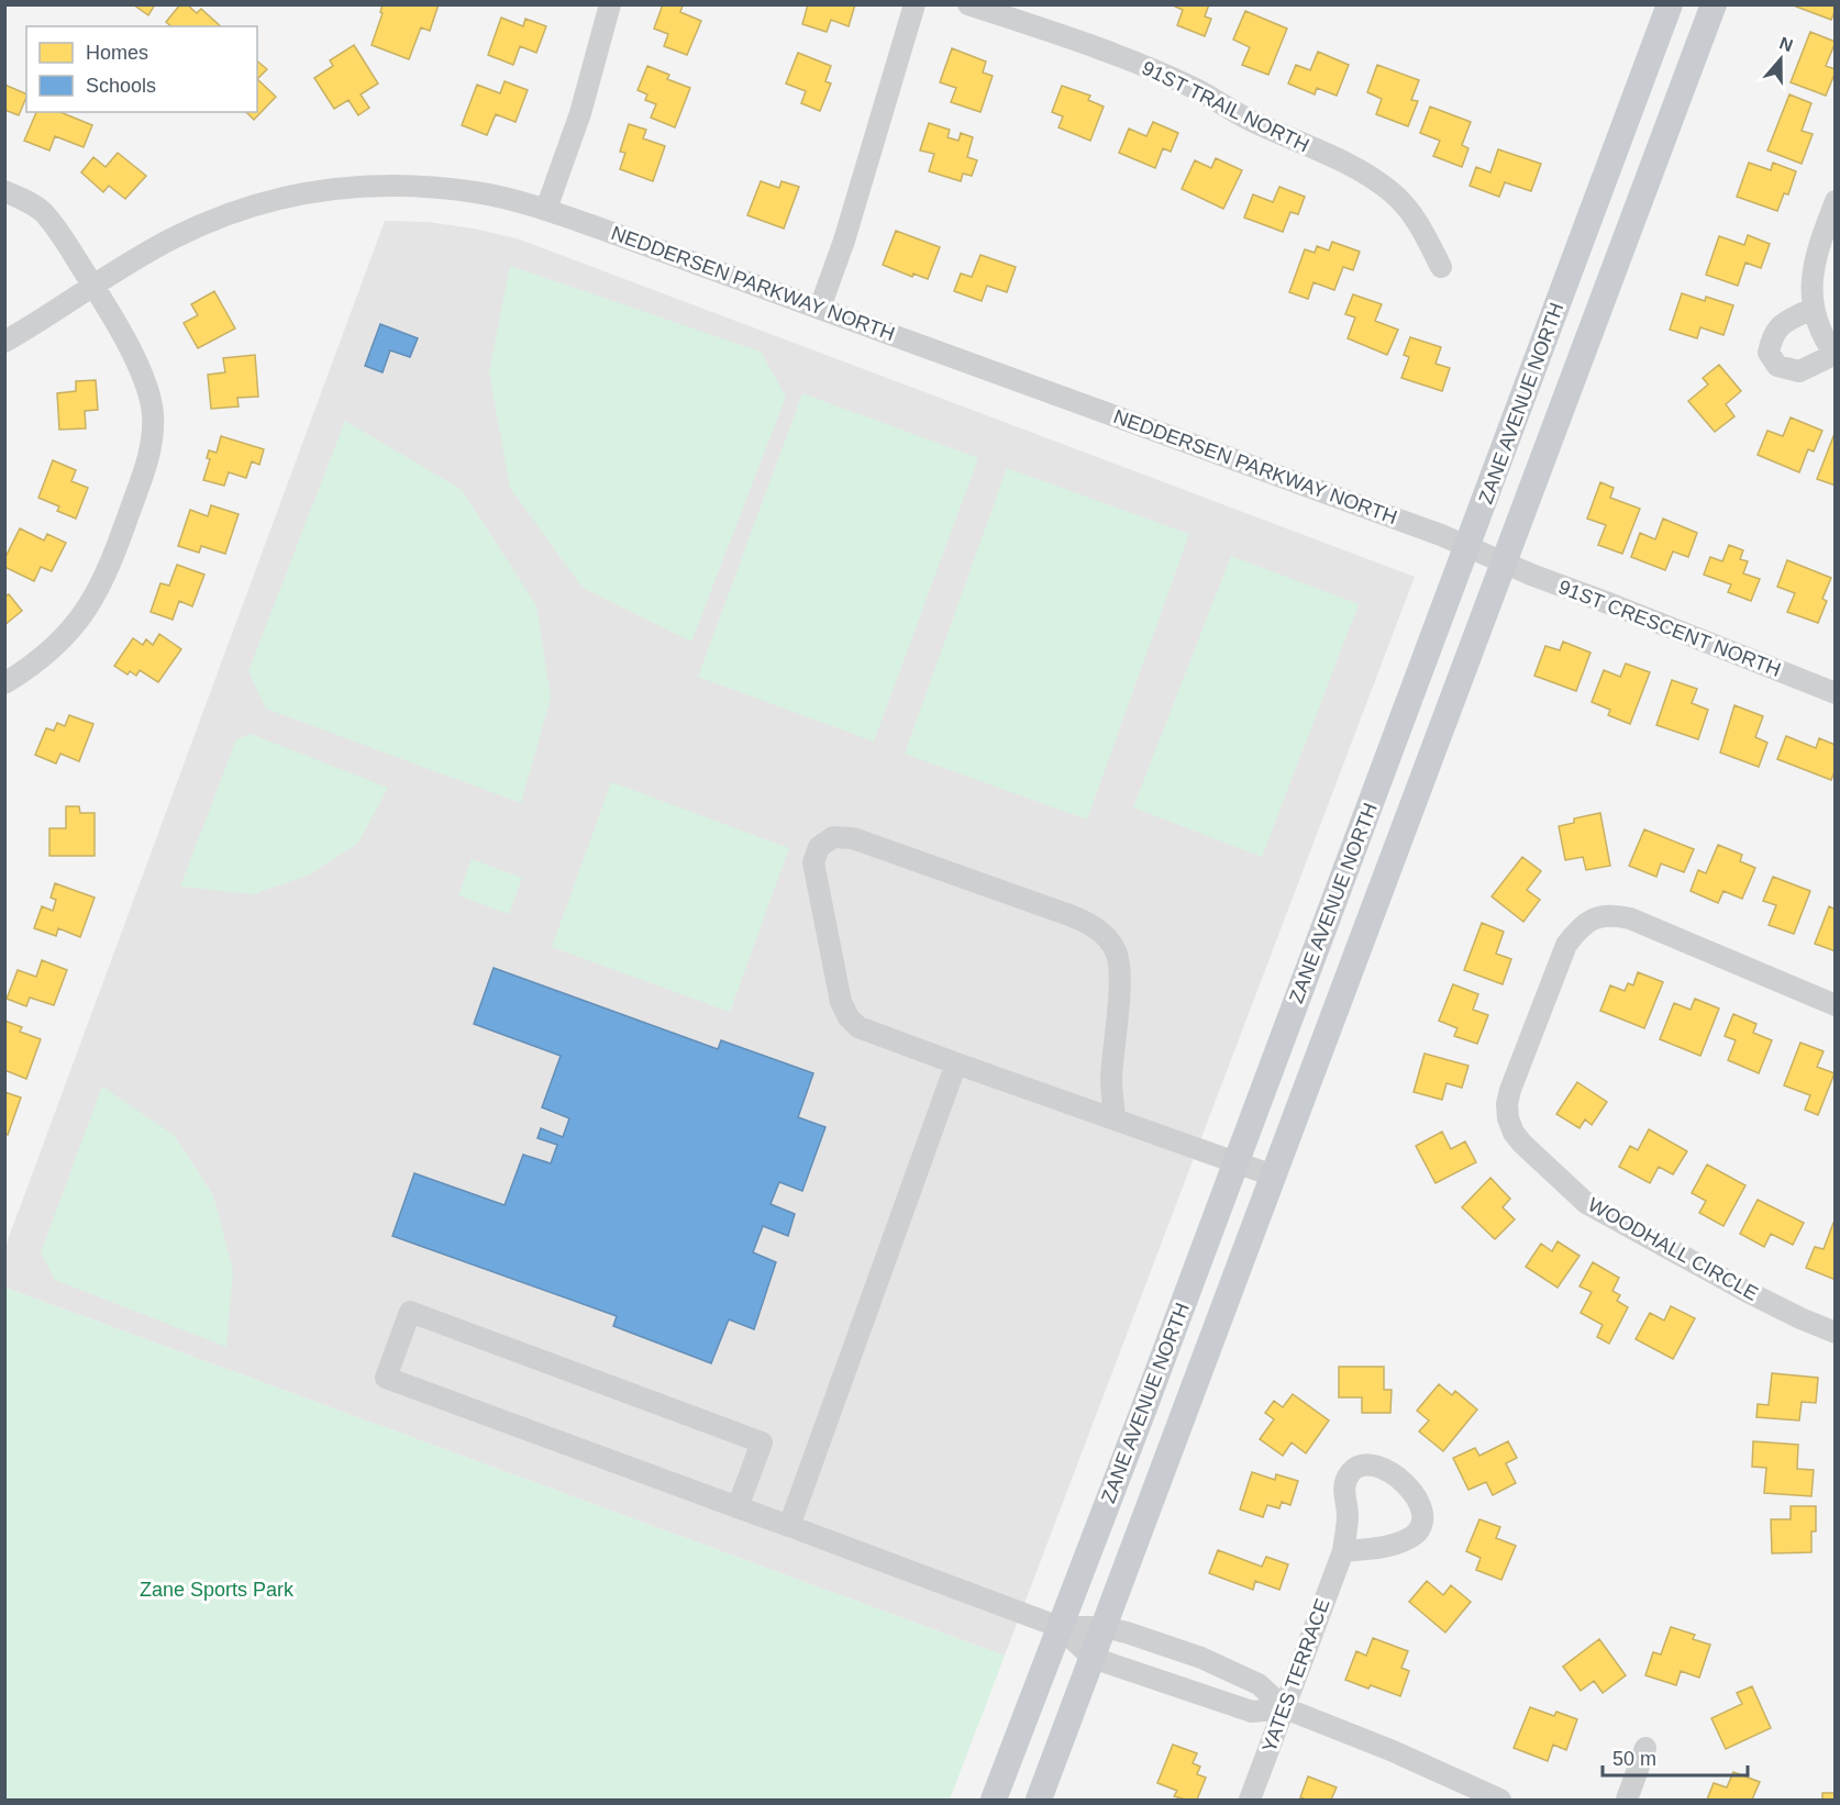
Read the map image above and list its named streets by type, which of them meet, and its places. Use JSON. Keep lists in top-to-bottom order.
{
  "streets": {
    "main road": ["ZANE AVENUE NORTH"],
    "street": [
      "91ST TRAIL NORTH",
      "NEDDERSEN PARKWAY NORTH",
      "91ST CRESCENT NORTH",
      "WOODHALL CIRCLE",
      "YATES TERRACE"
    ]
  },
  "crossings": [
    ["NEDDERSEN PARKWAY NORTH", "ZANE AVENUE NORTH"],
    ["NEDDERSEN PARKWAY NORTH", "91ST CRESCENT NORTH"],
    ["ZANE AVENUE NORTH", "91ST CRESCENT NORTH"]
  ],
  "parks": ["Zane Sports Park"],
  "legend": ["Homes", "Schools"],
  "scale_bar": "50 m",
  "north": "top"
}
